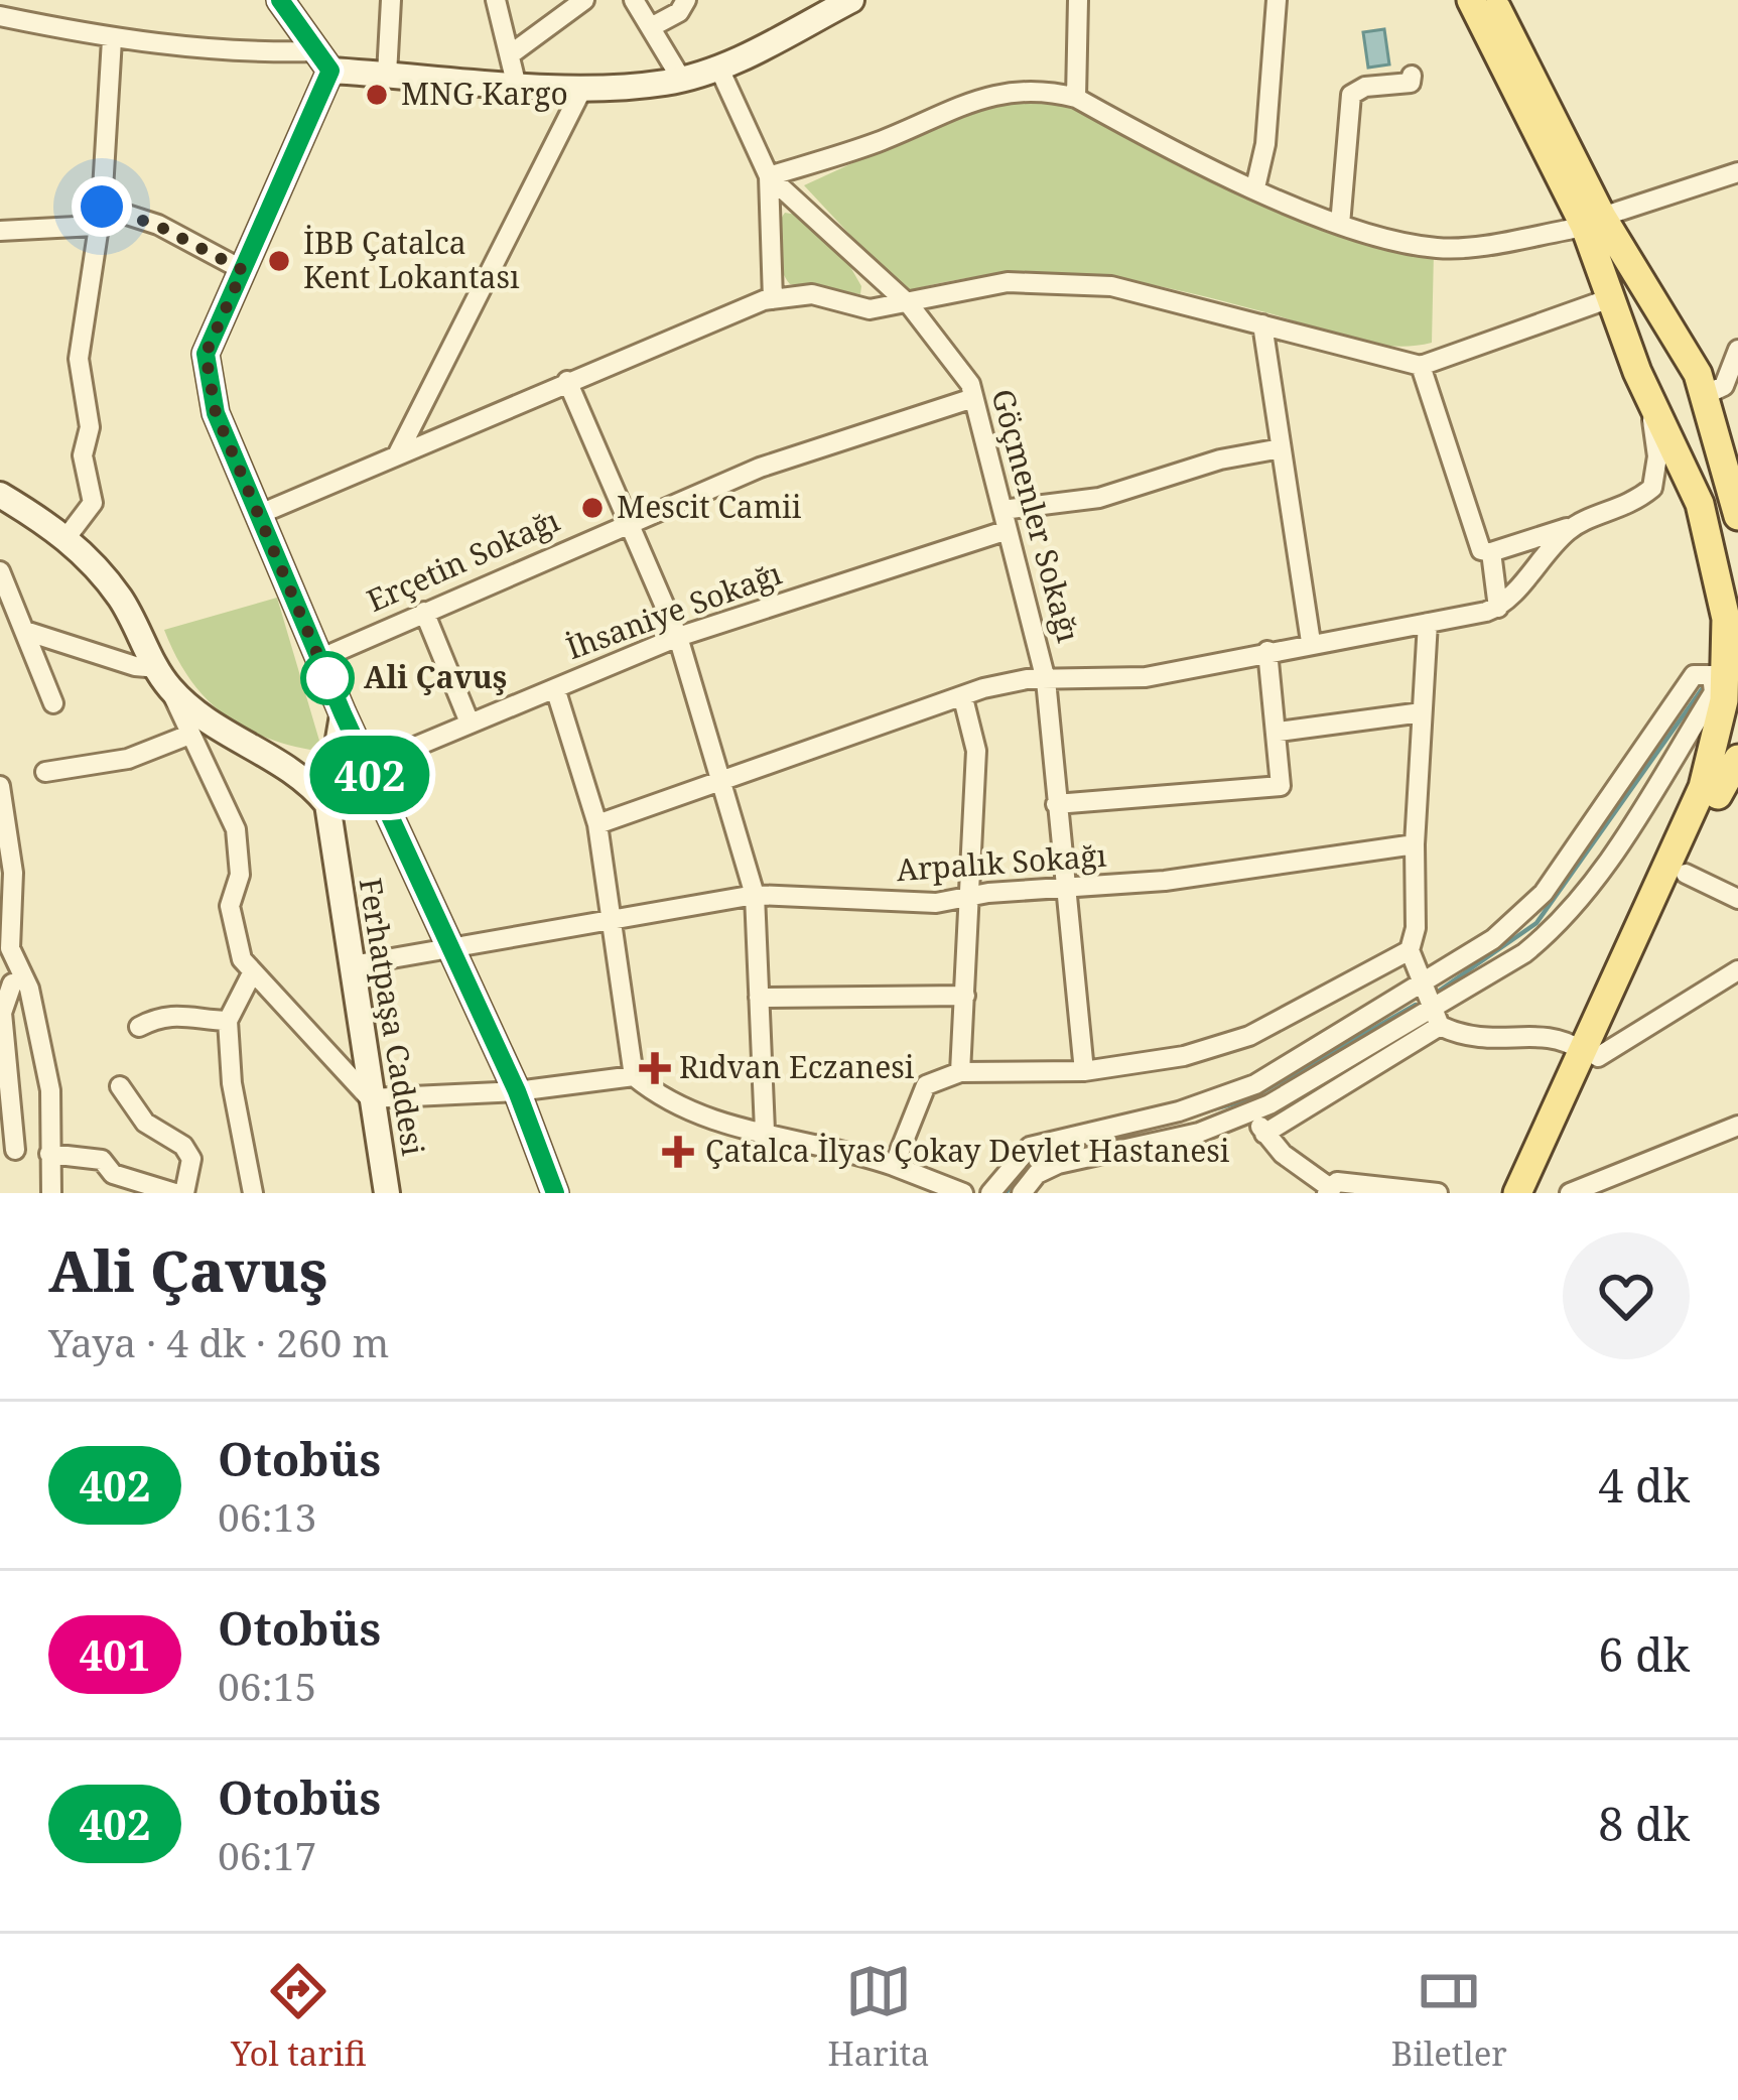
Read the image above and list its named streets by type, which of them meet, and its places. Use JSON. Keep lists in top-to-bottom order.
{
  "streets": {
    "main road": ["Ferhatpaşa Caddesi"],
    "street": [
      "Göçmenler Sokağı",
      "Erçetin Sokağı",
      "İhsaniye Sokağı",
      "Arpalık Sokağı"
    ]
  },
  "crossings": [
    ["Göçmenler Sokağı", "Erçetin Sokağı"],
    ["Göçmenler Sokağı", "İhsaniye Sokağı"],
    ["Göçmenler Sokağı", "Arpalık Sokağı"],
    ["Arpalık Sokağı", "Ferhatpaşa Caddesi"]
  ],
  "places": {
    "other": [
      "MNG Kargo",
      "İBB Çatalca Kent Lokantası",
      "Mescit Camii",
      "Ali Çavuş"
    ],
    "health": ["Rıdvan Eczanesi", "Çatalca İlyas Çokay Devlet Hastanesi"]
  },
  "lines": ["bus line 402"],
  "page": {
    "on_map": "402",
    "heading": ["Ali Çavuş", "Yaya · 4 dk · 260 m"],
    "list": [
      {
        "mark": "402",
        "name": "Otobüs",
        "note": "06:13",
        "value": "4 dk"
      },
      {
        "mark": "401",
        "name": "Otobüs",
        "note": "06:15",
        "value": "6 dk"
      },
      {
        "mark": "402",
        "name": "Otobüs",
        "note": "06:17",
        "value": "8 dk"
      }
    ],
    "tabs": ["Yol tarifi", "Harita", "Biletler"]
  }
}
